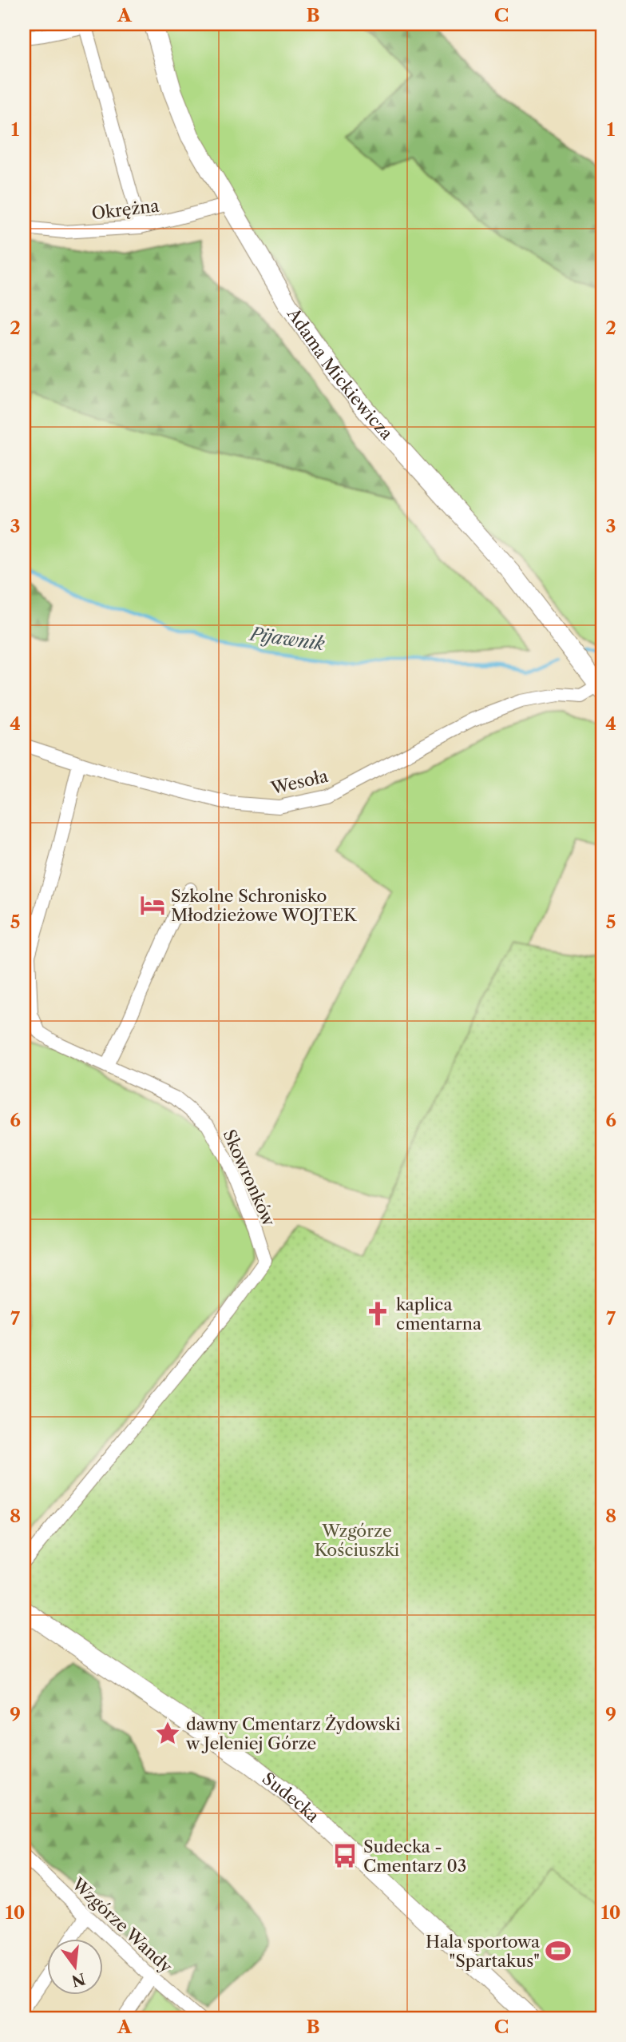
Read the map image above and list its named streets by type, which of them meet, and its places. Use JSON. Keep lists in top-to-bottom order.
{
  "streets": {
    "street": [
      "Okrężna",
      "Adama Mickiewicza",
      "Wesoła",
      "Skowronków",
      "Sudecka",
      "Wzgórze Wandy"
    ]
  },
  "crossings": [
    ["Okrężna", "Adama Mickiewicza"],
    ["Adama Mickiewicza", "Wesoła"],
    ["Wesoła", "Skowronków"]
  ],
  "water": ["Pijawnik"],
  "parks": ["Wzgórze Kościuszki"],
  "places": {
    "hotel": ["Szkolne Schronisko Młodzieżowe WOJTEK"],
    "church": ["kaplica cmentarna"],
    "place": ["dawny Cmentarz Żydowski w Jeleniej Górze"],
    "bus stop": ["Sudecka - Cmentarz 03"],
    "sports": ["Hala sportowa \"Spartakus\""]
  },
  "north": "bottom",
  "grid": {
    "columns": ["A", "B", "C"],
    "rows": [
      "1",
      "2",
      "3",
      "4",
      "5",
      "6",
      "7",
      "8",
      "9",
      "10"
    ]
  }
}
